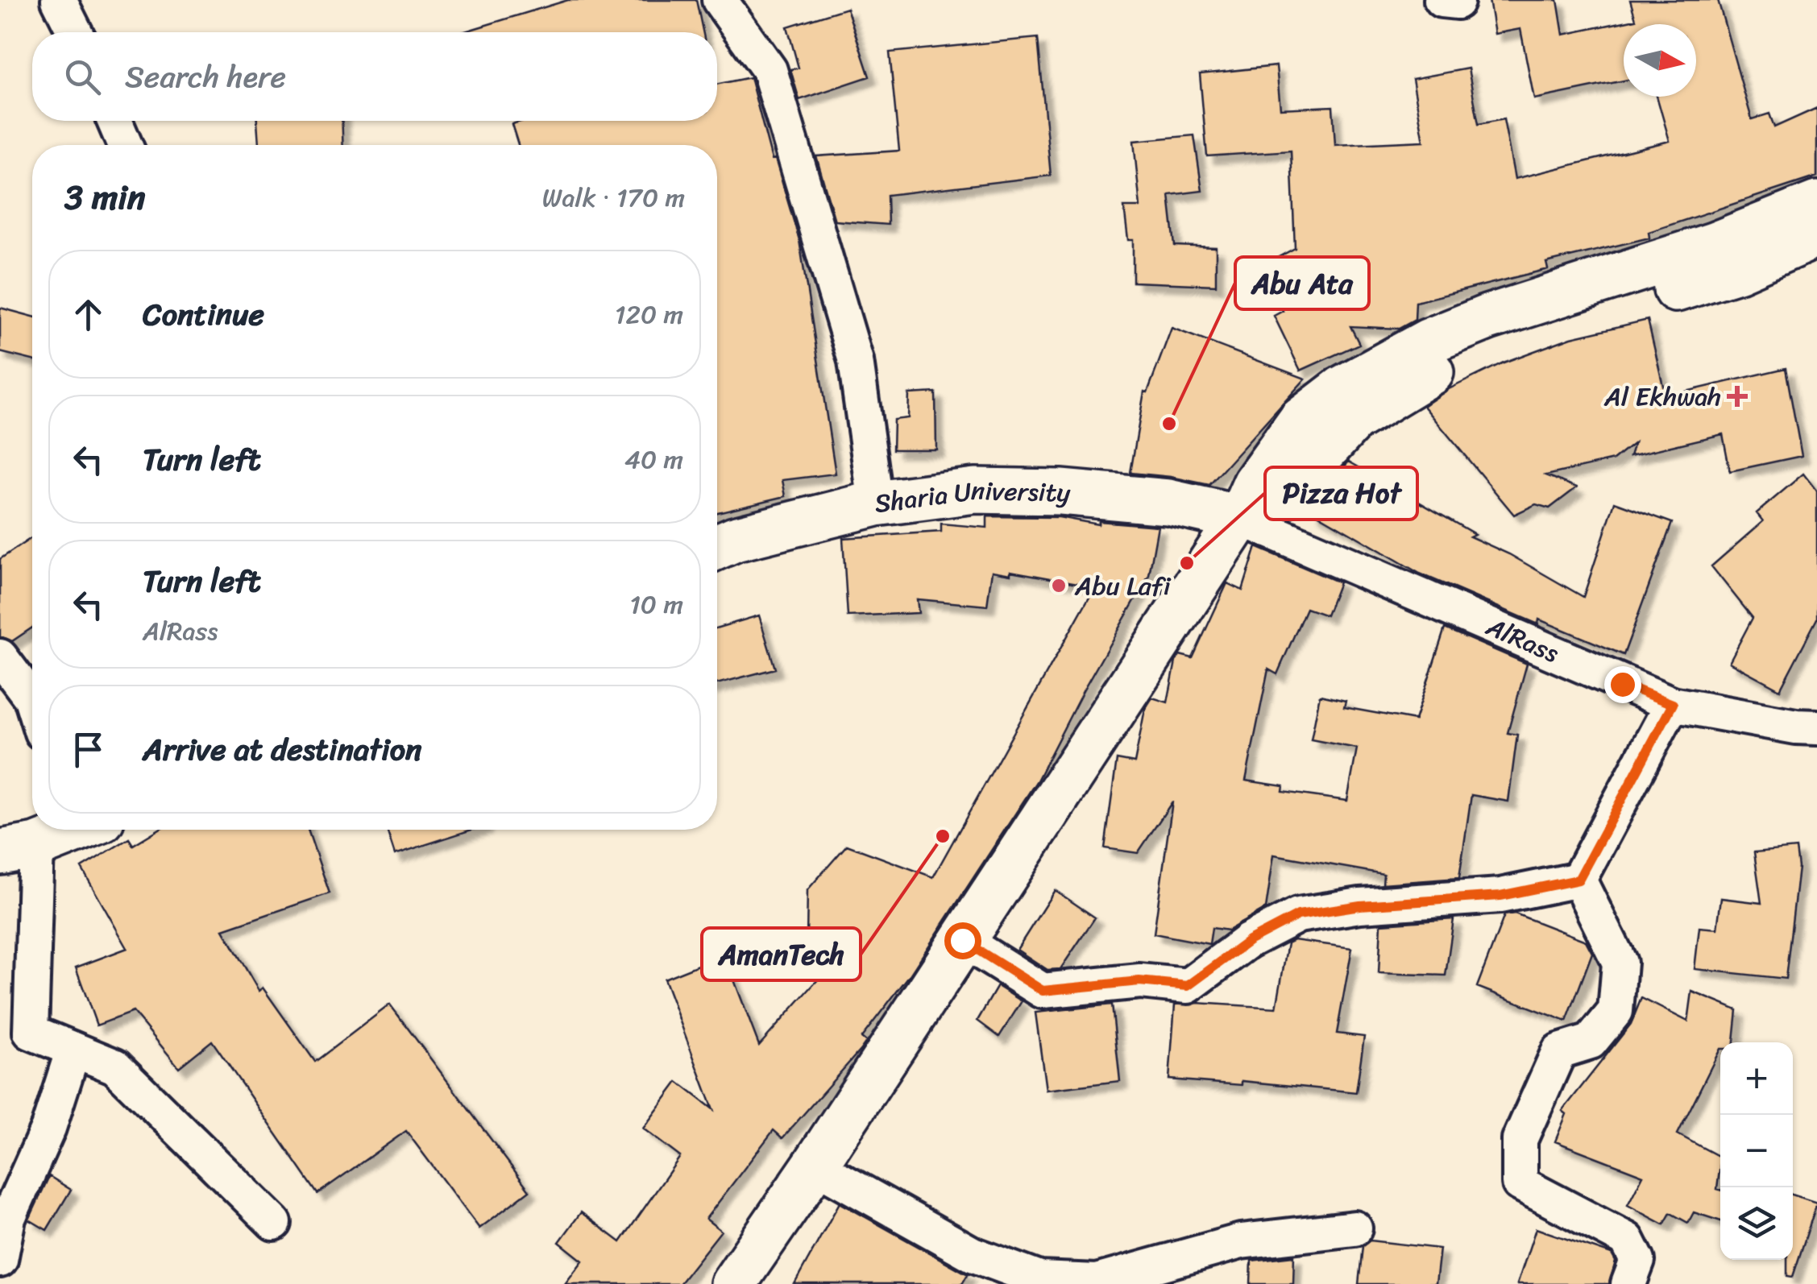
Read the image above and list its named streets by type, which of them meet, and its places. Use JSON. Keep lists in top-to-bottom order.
{
  "streets": {
    "main road": ["Sharia University"],
    "street": ["AlRass"]
  },
  "crossings": [
    ["Sharia University", "AlRass"]
  ],
  "places": {
    "health": ["Al Ekhwah"],
    "other": [
      "Abu Ata",
      "Pizza Hot",
      "Abu Lafi",
      "AmanTech"
    ]
  },
  "north": "right",
  "page": {
    "search": "Search here",
    "heading": ["3 min", "Walk · 170 m"],
    "list": [
      ["Continue", "120 m"],
      ["Turn left", "40 m"],
      ["Turn left", "AlRass", "10 m"],
      "Arrive at destination"
    ],
    "map_buttons": ["+", "−"]
  }
}
